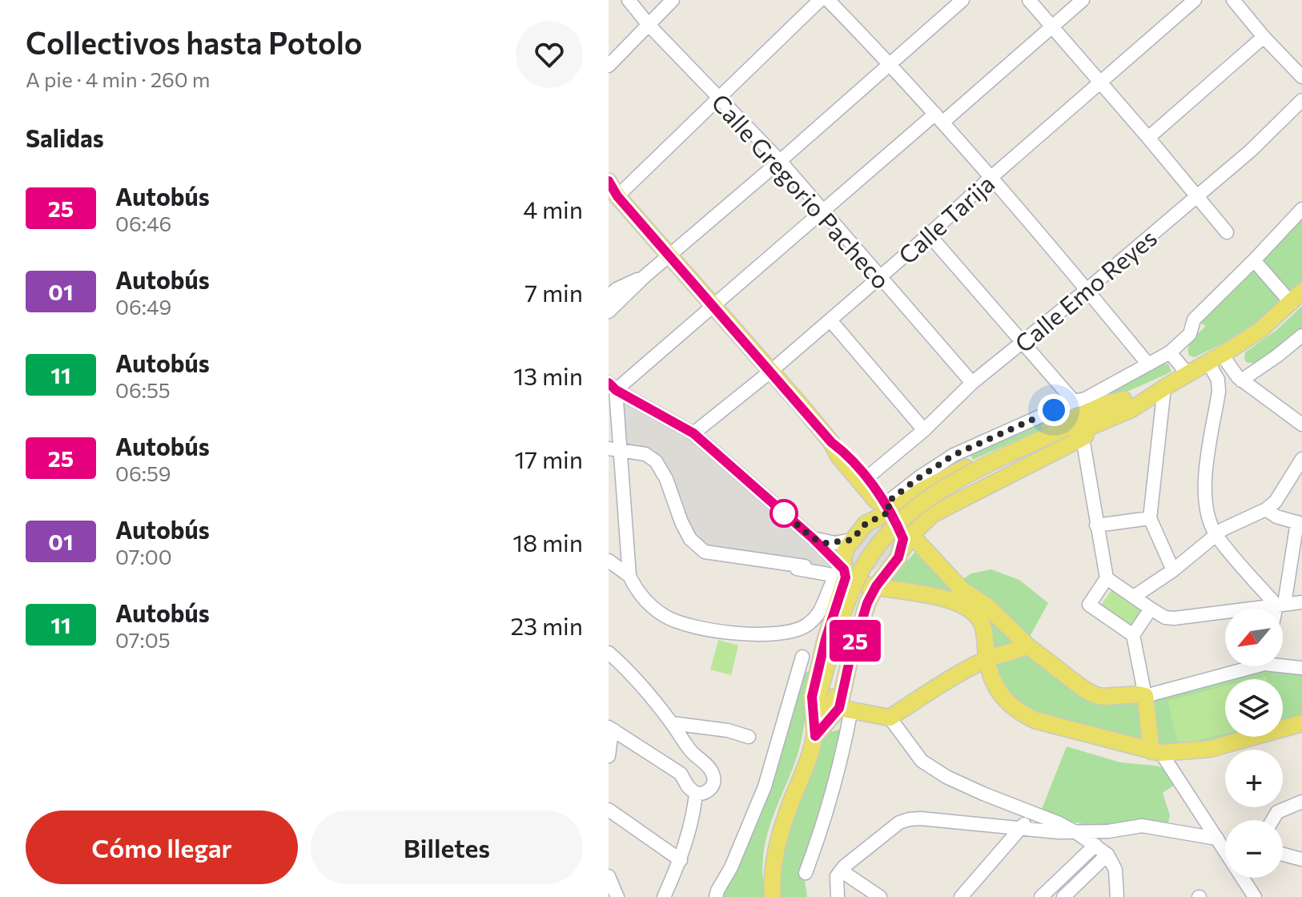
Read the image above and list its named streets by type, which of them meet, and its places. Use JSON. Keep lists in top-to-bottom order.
{
  "streets": {
    "street": ["Calle Gregorio Pacheco", "Calle Tarija", "Calle Emo Reyes"]
  },
  "crossings": [
    ["Calle Gregorio Pacheco", "Calle Tarija"],
    ["Calle Gregorio Pacheco", "Calle Emo Reyes"]
  ],
  "lines": ["bus line 25"],
  "north": "bottom left",
  "page": {
    "heading": [
      ["Collectivos hasta Potolo", "A pie · 4 min · 260 m"],
      "Salidas"
    ],
    "on_map": "25",
    "list": [
      {
        "mark": "25",
        "name": "Autobús",
        "note": "06:46",
        "value": "4 min"
      },
      {
        "mark": "01",
        "name": "Autobús",
        "note": "06:49",
        "value": "7 min"
      },
      {
        "mark": "11",
        "name": "Autobús",
        "note": "06:55",
        "value": "13 min"
      },
      {
        "mark": "25",
        "name": "Autobús",
        "note": "06:59",
        "value": "17 min"
      },
      {
        "mark": "01",
        "name": "Autobús",
        "note": "07:00",
        "value": "18 min"
      },
      {
        "mark": "11",
        "name": "Autobús",
        "note": "07:05",
        "value": "23 min"
      }
    ],
    "map_buttons": ["+", "−"],
    "buttons": ["Cómo llegar", "Billetes"]
  }
}
